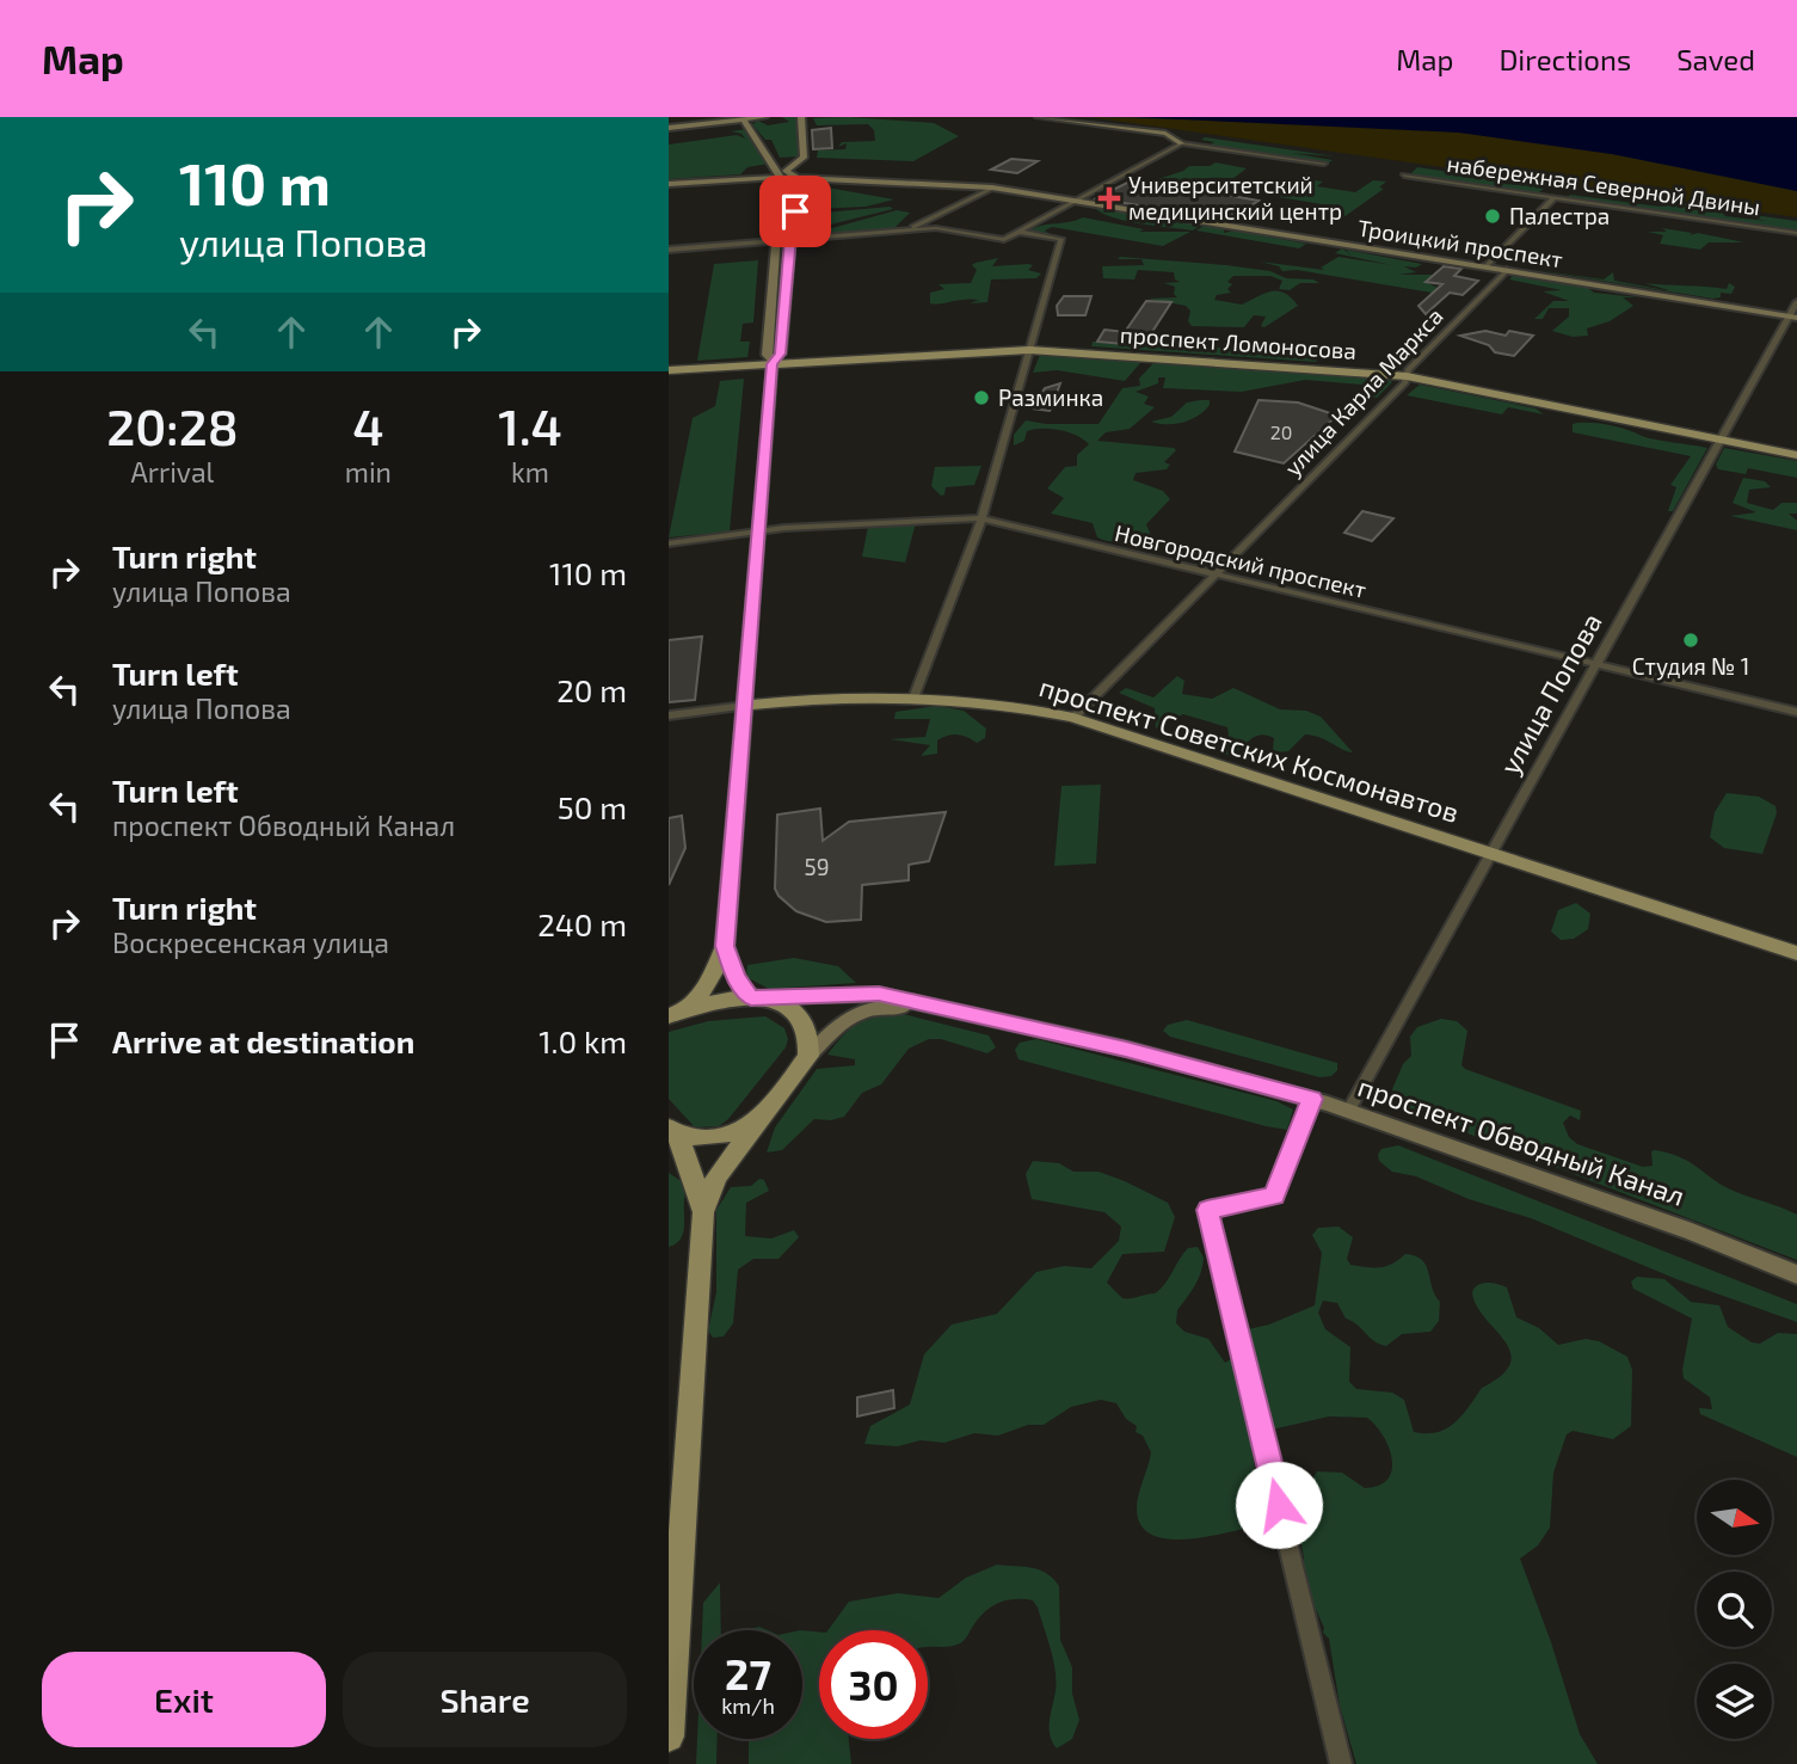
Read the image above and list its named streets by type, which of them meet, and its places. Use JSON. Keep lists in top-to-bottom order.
{
  "streets": {
    "main road": [
      "Троицкий проспект",
      "проспект Ломоносова",
      "проспект Советских Космонавтов",
      "проспект Обводный Канал"
    ],
    "street": [
      "набережная Северной Двины",
      "улица Карла Маркса",
      "Новгородский проспект",
      "улица Попова"
    ]
  },
  "crossings": [
    ["Троицкий проспект", "улица Карла Маркса"],
    ["Троицкий проспект", "улица Попова"],
    ["проспект Ломоносова", "улица Карла Маркса"],
    ["проспект Ломоносова", "улица Попова"],
    ["улица Карла Маркса", "Новгородский проспект"],
    ["улица Карла Маркса", "проспект Советских Космонавтов"],
    ["Новгородский проспект", "улица Попова"],
    ["улица Попова", "проспект Советских Космонавтов"],
    ["улица Попова", "проспект Обводный Канал"]
  ],
  "places": {
    "health": ["Университетский медицинский центр"],
    "other": ["Палестра", "Разминка", "Студия № 1"]
  },
  "house_numbers": ["20", "59"],
  "north": "right",
  "page": {
    "header": "Map",
    "nav": ["Map", "Directions", "Saved"],
    "turn": ["110 m", "улица Попова"],
    "eta": [
      "20:28",
      "Arrival",
      "4",
      "min",
      "1.4",
      "km"
    ],
    "list": [
      {
        "name": "Turn right",
        "note": "улица Попова",
        "value": "110 m"
      },
      {
        "name": "Turn left",
        "note": "улица Попова",
        "value": "20 m"
      },
      {
        "name": "Turn left",
        "note": "проспект Обводный Канал",
        "value": "50 m"
      },
      {
        "name": "Turn right",
        "note": "Воскресенская улица",
        "value": "240 m"
      },
      {
        "name": "Arrive at destination",
        "value": "1.0 km"
      }
    ],
    "speed": "27 km/h",
    "limit": "30",
    "buttons": ["Exit", "Share"]
  }
}
